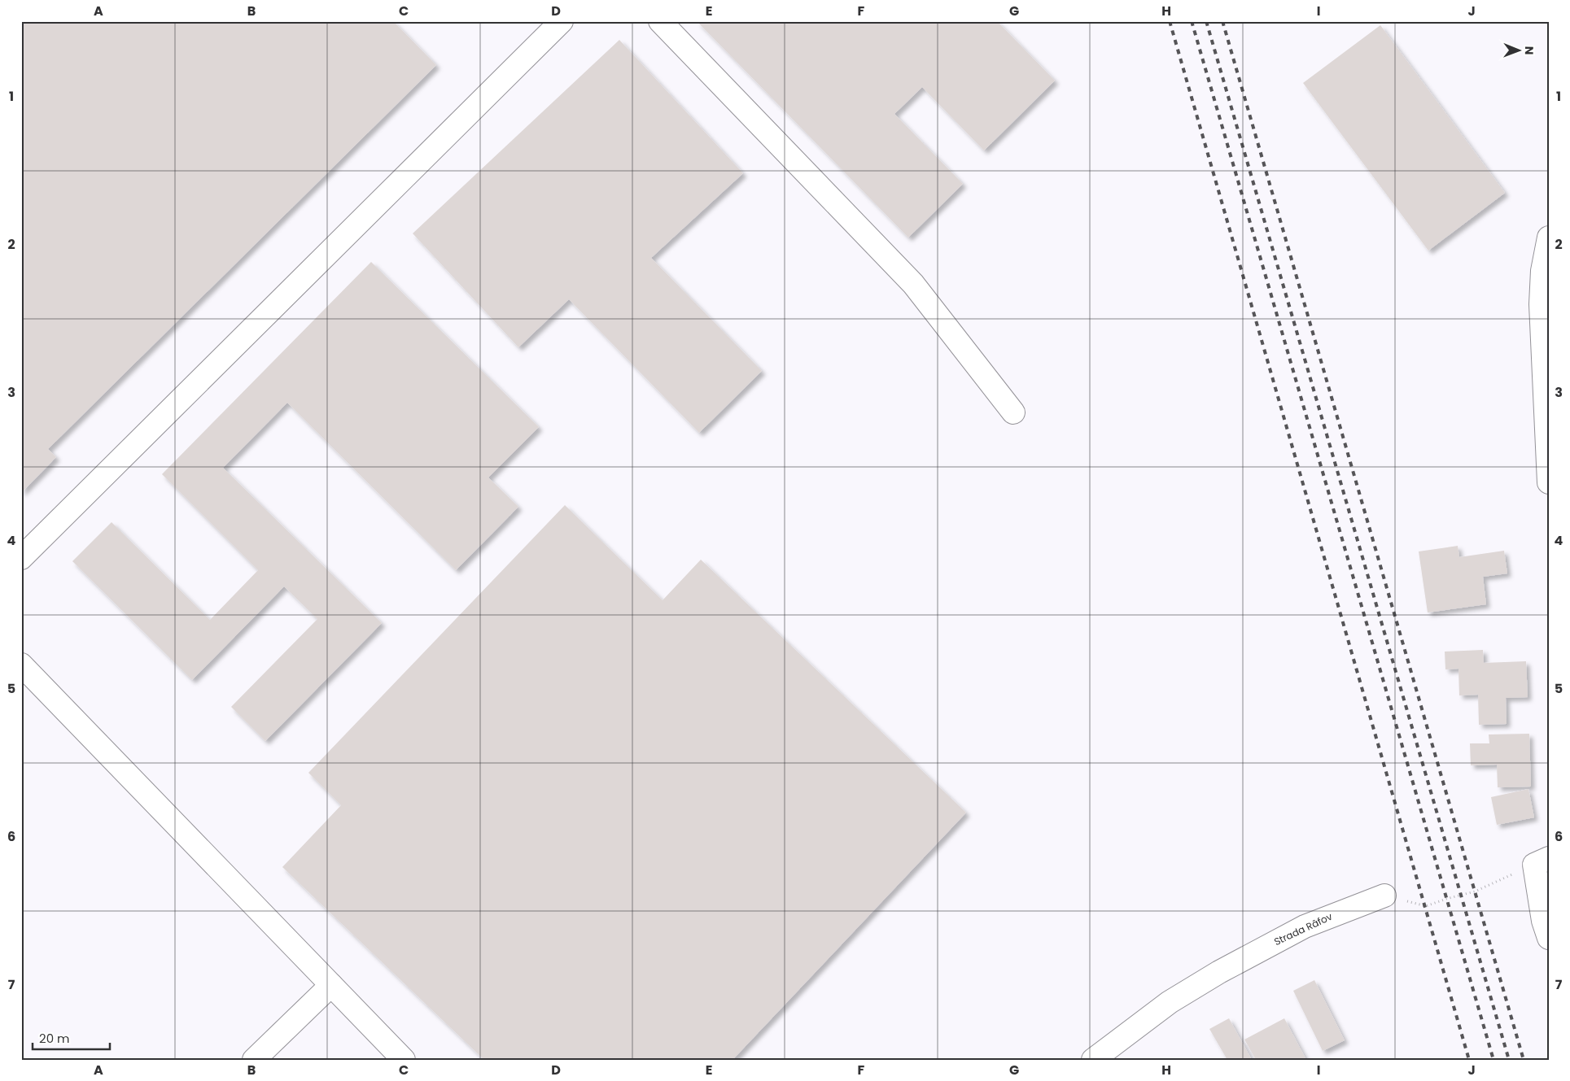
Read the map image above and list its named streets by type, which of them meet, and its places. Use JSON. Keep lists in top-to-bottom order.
{
  "streets": {
    "street": ["Strada Râfov"]
  },
  "scale_bar": "20 m",
  "north": "right",
  "grid": {
    "columns": [
      "A",
      "B",
      "C",
      "D",
      "E",
      "F",
      "G",
      "H",
      "I",
      "J"
    ],
    "rows": [
      "1",
      "2",
      "3",
      "4",
      "5",
      "6",
      "7"
    ]
  }
}
